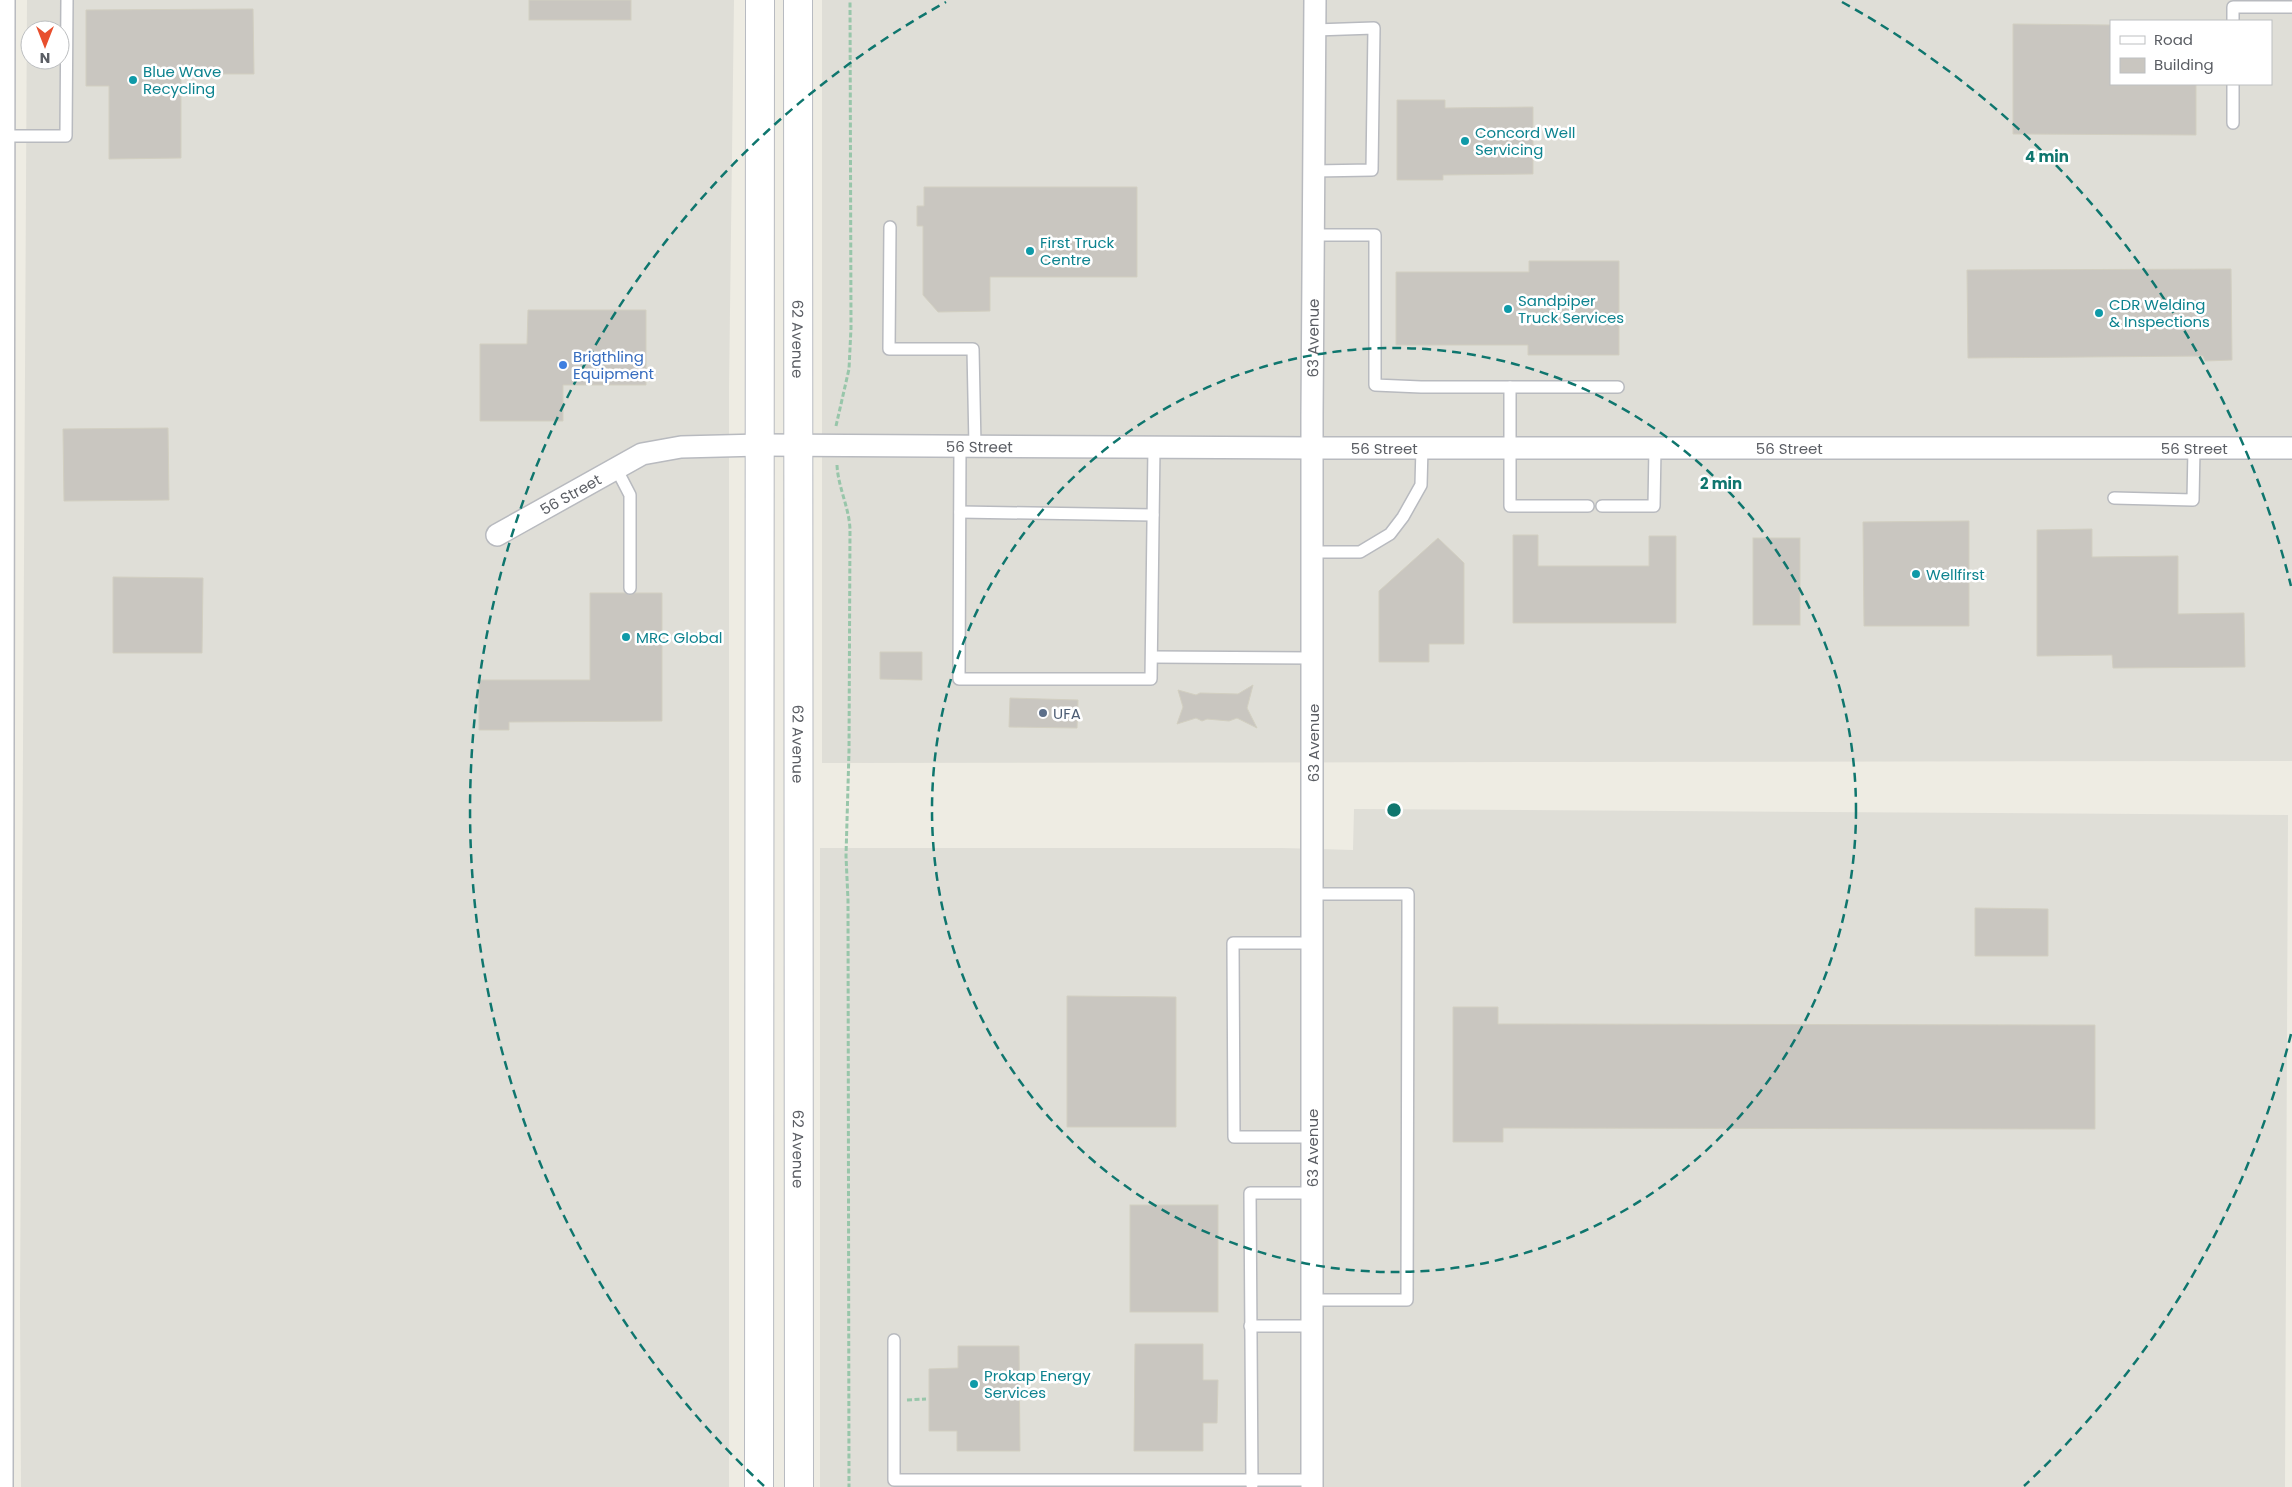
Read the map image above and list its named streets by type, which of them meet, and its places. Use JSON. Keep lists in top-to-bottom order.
{
  "streets": {
    "main road": ["62 Avenue"],
    "street": ["63 Avenue", "56 Street"]
  },
  "crossings": [
    ["63 Avenue", "56 Street"],
    ["62 Avenue", "56 Street"]
  ],
  "places": [
    "Blue Wave Recycling",
    "Concord Well Servicing",
    "First Truck Centre",
    "Sandpiper Truck Services",
    "CDR Welding & Inspections",
    "Brigthling Equipment",
    "Wellfirst",
    "MRC Global",
    "UFA",
    "Prokap Energy Services"
  ],
  "legend": ["Road", "Building"],
  "north": "bottom",
  "rings": ["4 min", "2 min"]
}
